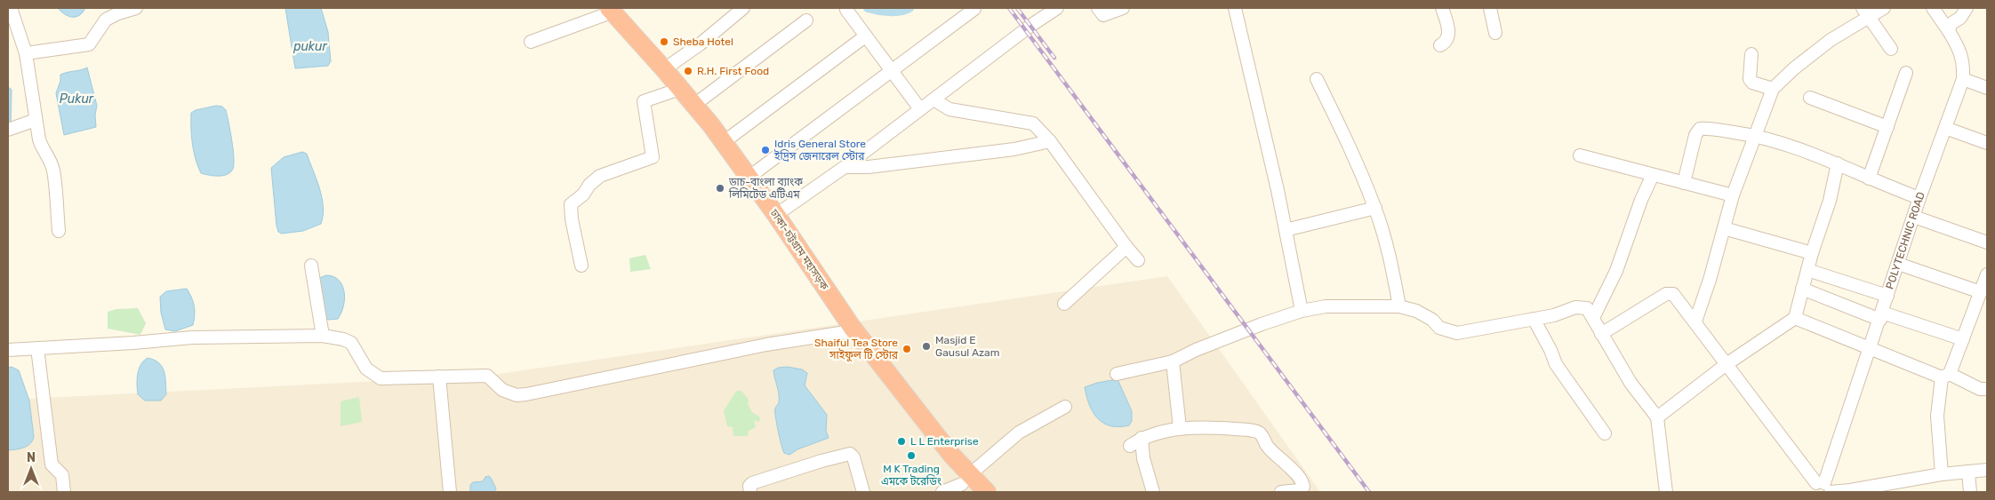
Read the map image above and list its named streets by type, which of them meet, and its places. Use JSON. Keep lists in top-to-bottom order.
{
  "streets": {
    "highway": ["ঢাকা-চট্টগ্রাম মহাসড়ক"],
    "street": ["POLYTECHNIC ROAD"]
  },
  "water": ["pukur", "Pukur"],
  "places": [
    "Sheba Hotel",
    "R.H. First Food",
    "Idris General Store ইদ্রিস জেনারেল স্টোর",
    "ডাচ-বাংলা ব্যাংক লিমিটেড এটিএম",
    "Masjid E Gausul Azam",
    "Shaiful Tea Store সাইফুল টি স্টোর",
    "L L Enterprise",
    "M K Trading এমকে টরেডিং"
  ],
  "north": "top"
}
